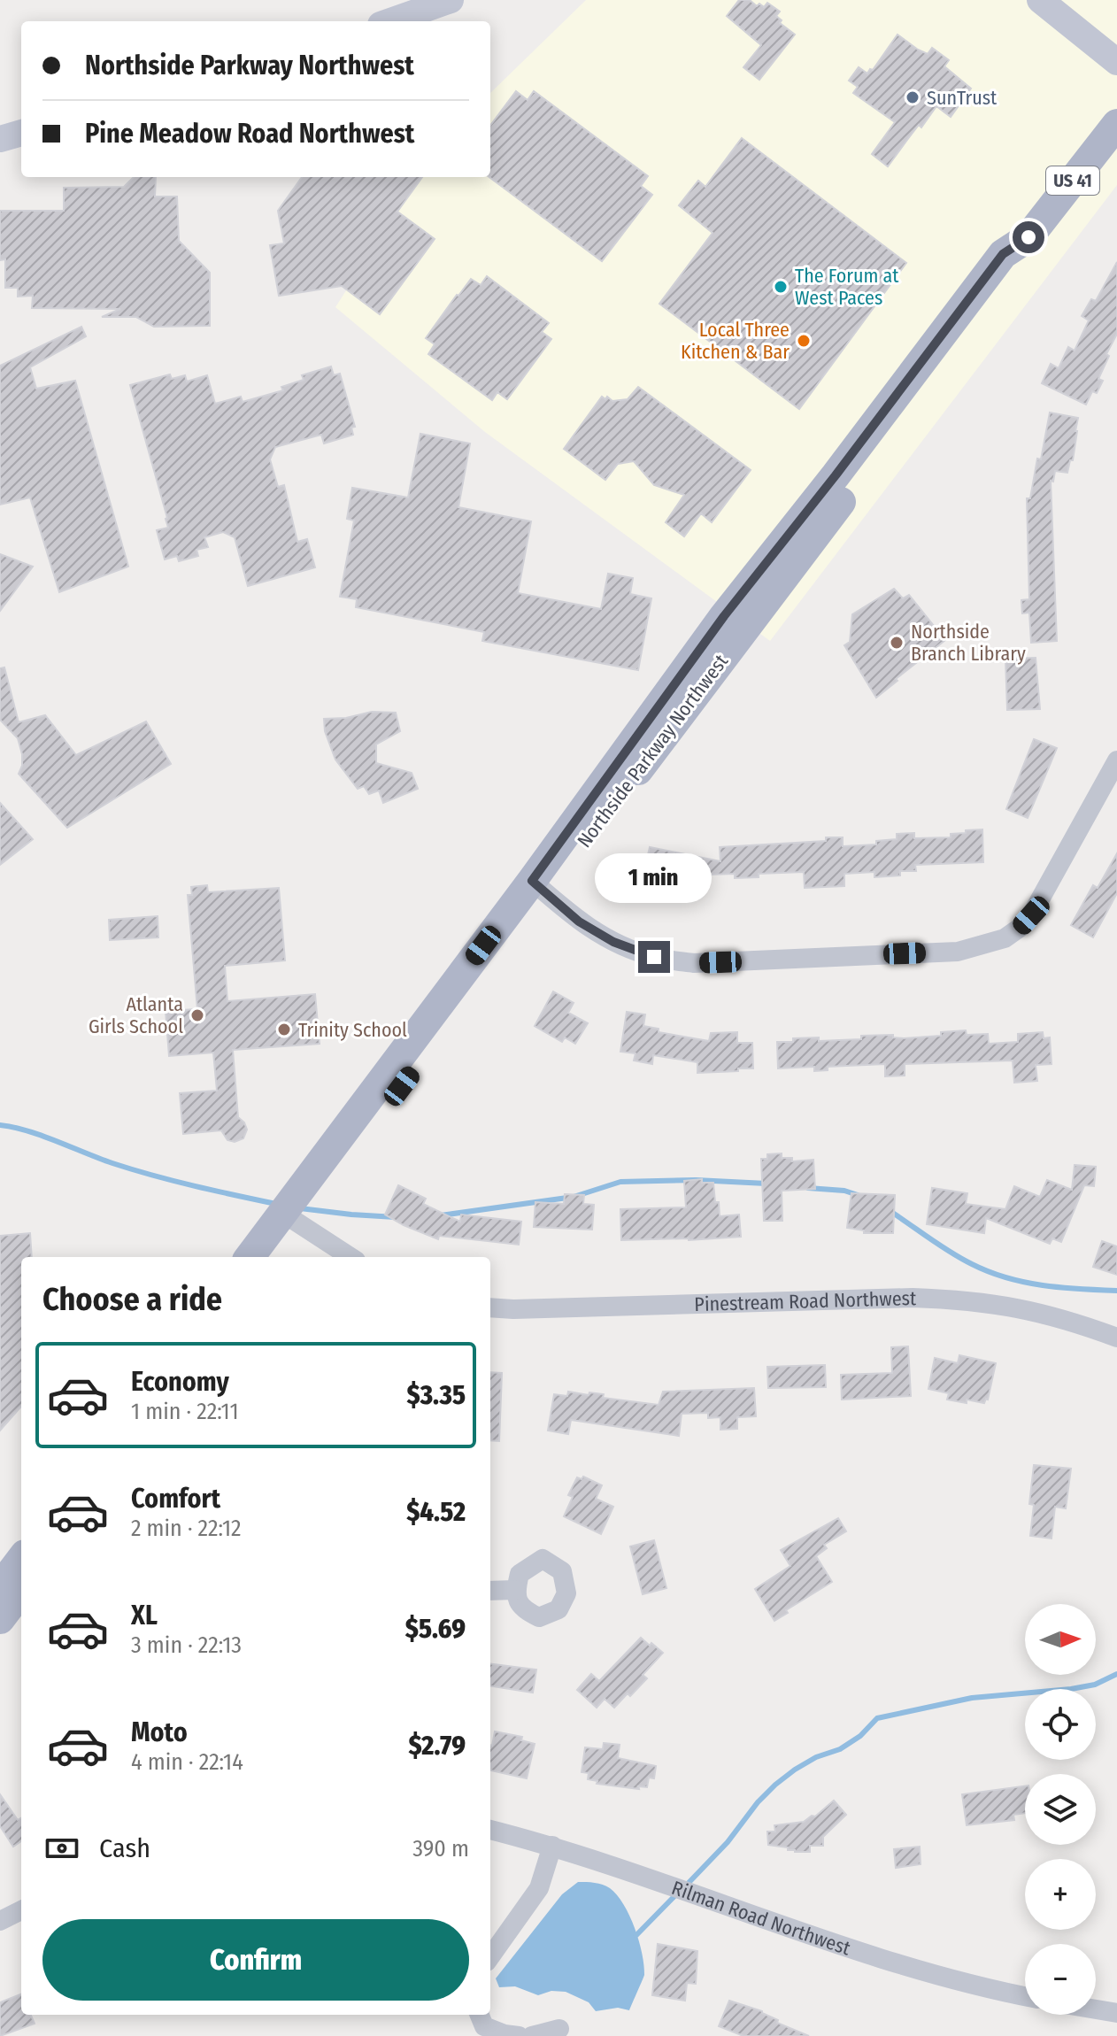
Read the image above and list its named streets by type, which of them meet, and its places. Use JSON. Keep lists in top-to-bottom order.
{
  "streets": {
    "main road": ["US 41", "Northside Parkway Northwest"],
    "street": ["Pinestream Road Northwest", "Rilman Road Northwest"]
  },
  "places": [
    "SunTrust",
    "The Forum at West Paces",
    "Local Three Kitchen & Bar",
    "Northside Branch Library",
    "Atlanta Girls School",
    "Trinity School"
  ],
  "north": "right",
  "page": {
    "banner": ["Northside Parkway Northwest", "Pine Meadow Road Northwest"],
    "bubble": "1 min",
    "heading": "Choose a ride",
    "list": [
      {
        "name": "Economy",
        "note": "1 min · 22:11",
        "value": "$3.35"
      },
      {
        "name": "Comfort",
        "note": "2 min · 22:12",
        "value": "$4.52"
      },
      {
        "name": "XL",
        "note": "3 min · 22:13",
        "value": "$5.69"
      },
      {
        "name": "Moto",
        "note": "4 min · 22:14",
        "value": "$2.79"
      }
    ],
    "map_buttons": ["+", "−"],
    "pay": ["Cash", "390 m"],
    "buttons": "Confirm"
  }
}
